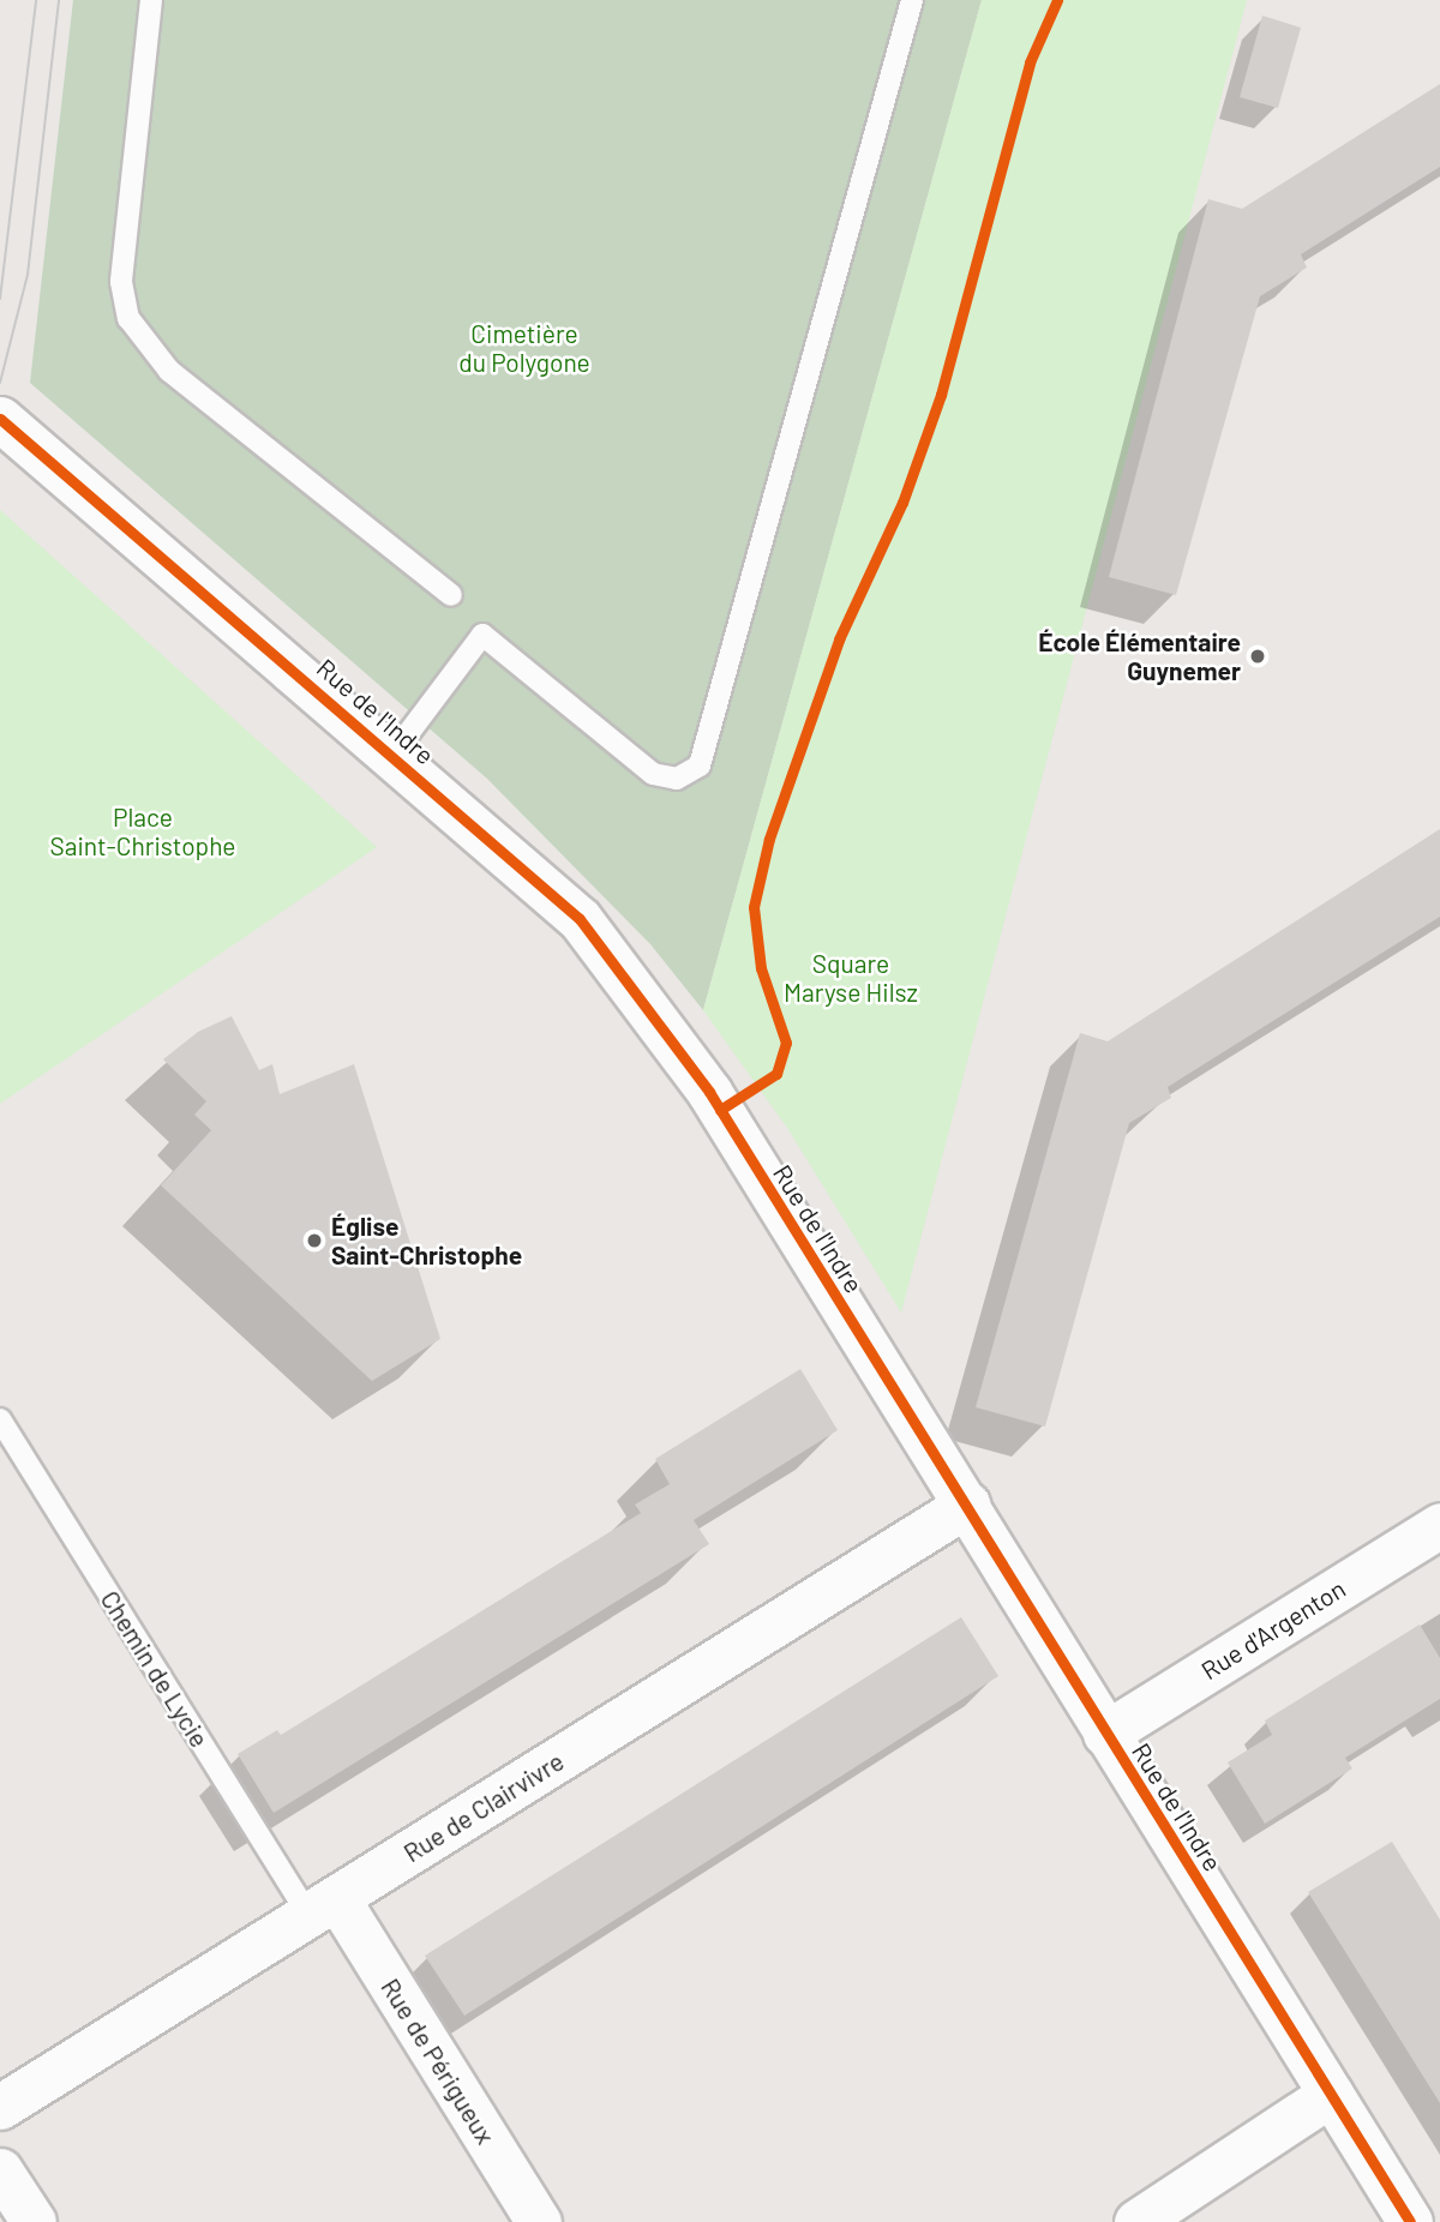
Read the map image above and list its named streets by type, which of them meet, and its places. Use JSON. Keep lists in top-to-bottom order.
{
  "streets": {
    "street": [
      "Rue de l'Indre",
      "Rue d'Argenton",
      "Rue de Clairvivre",
      "Rue de Périgueux"
    ],
    "lane": ["Chemin de Lycie"]
  },
  "crossings": [
    ["Rue de l'Indre", "Rue d'Argenton"],
    ["Rue de l'Indre", "Rue de Clairvivre"],
    ["Chemin de Lycie", "Rue de Clairvivre"],
    ["Chemin de Lycie", "Rue de Périgueux"],
    ["Rue de Clairvivre", "Rue de Périgueux"]
  ],
  "parks": ["Cimetière du Polygone", "Place Saint-Christophe", "Square Maryse Hilsz"],
  "places": ["École Élémentaire Guynemer", "Église Saint-Christophe"]
}
